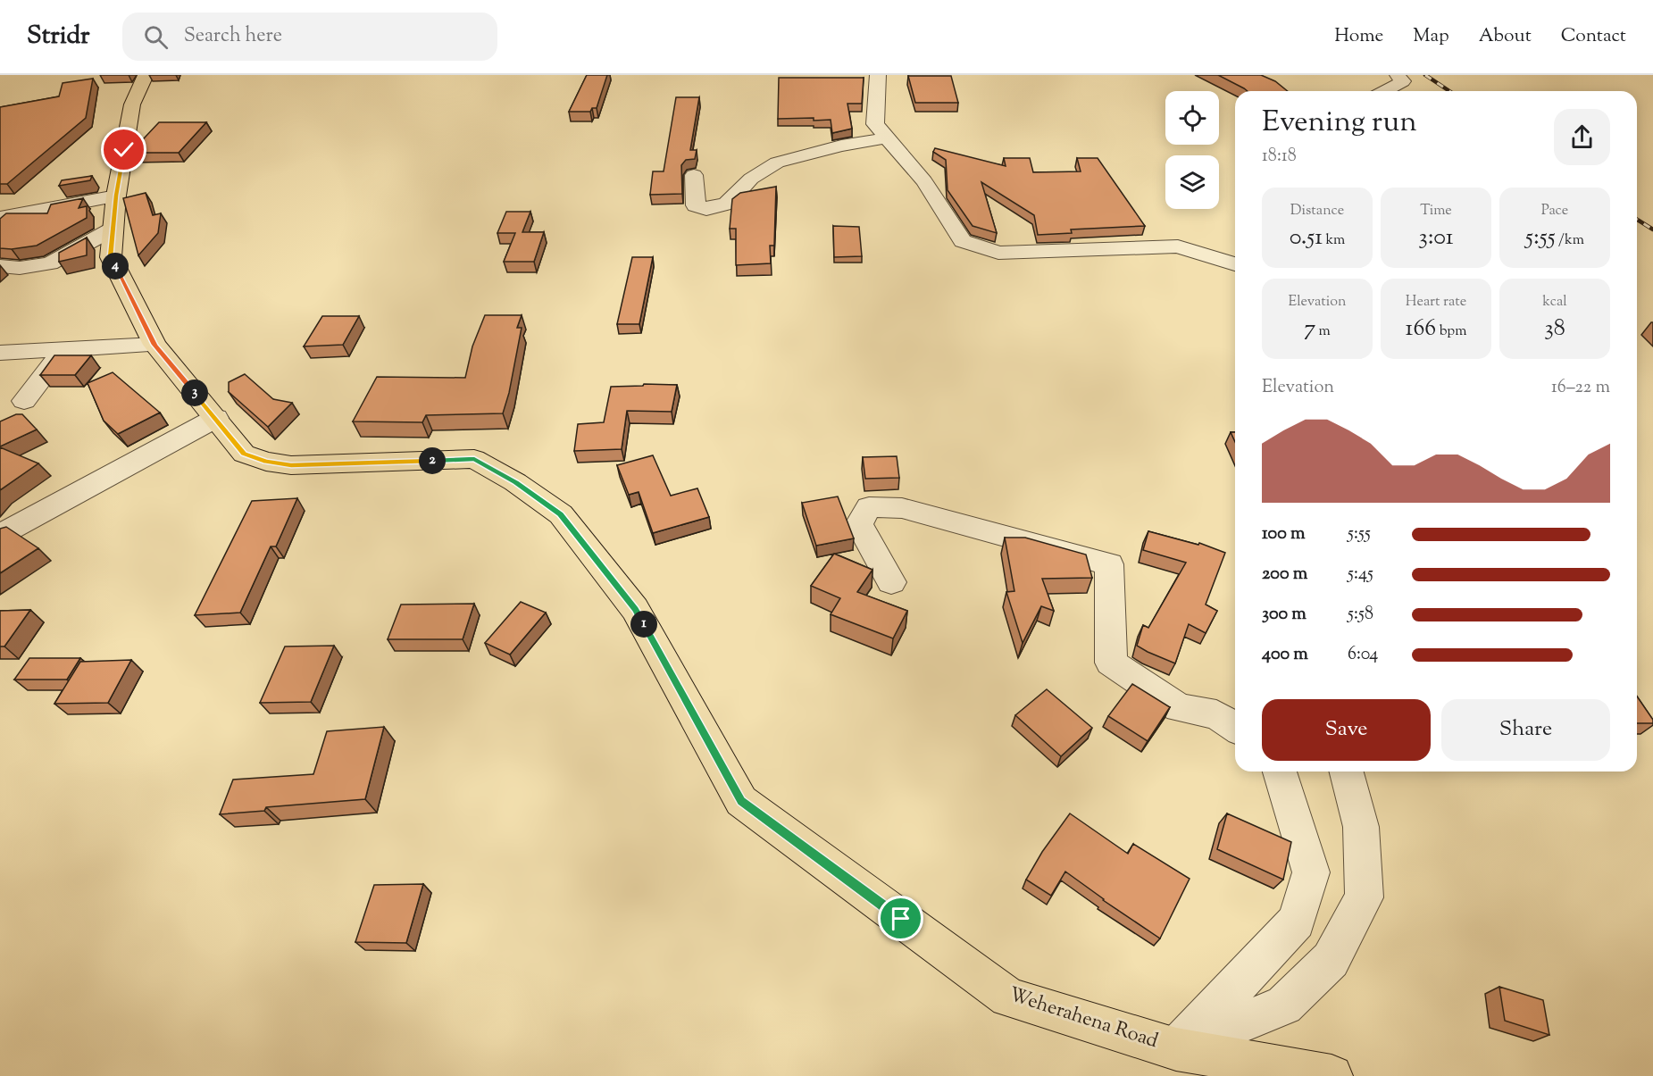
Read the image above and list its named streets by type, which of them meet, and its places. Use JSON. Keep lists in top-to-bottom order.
{
  "streets": {
    "main road": ["Weherahena Road"]
  },
  "page": {
    "header": "Stridr",
    "search": "Search here",
    "nav": [
      "Home",
      "Map",
      "About",
      "Contact"
    ],
    "heading": ["Evening run", "18:18"],
    "stats": [
      ["Distance", "0.51 km"],
      ["Time", "3:01"],
      ["Pace", "5:55 /km"],
      ["Elevation", "7 m"],
      ["Heart rate", "166 bpm"],
      ["kcal", "38"]
    ],
    "pins": [
      "4",
      "3",
      "2",
      "1"
    ],
    "chart": ["Elevation", "16–22 m"],
    "list": [
      {
        "name": "100 m",
        "note": "5:55"
      },
      {
        "name": "200 m",
        "note": "5:45"
      },
      {
        "name": "300 m",
        "note": "5:58"
      },
      {
        "name": "400 m",
        "note": "6:04"
      }
    ],
    "buttons": ["Save", "Share"]
  }
}
